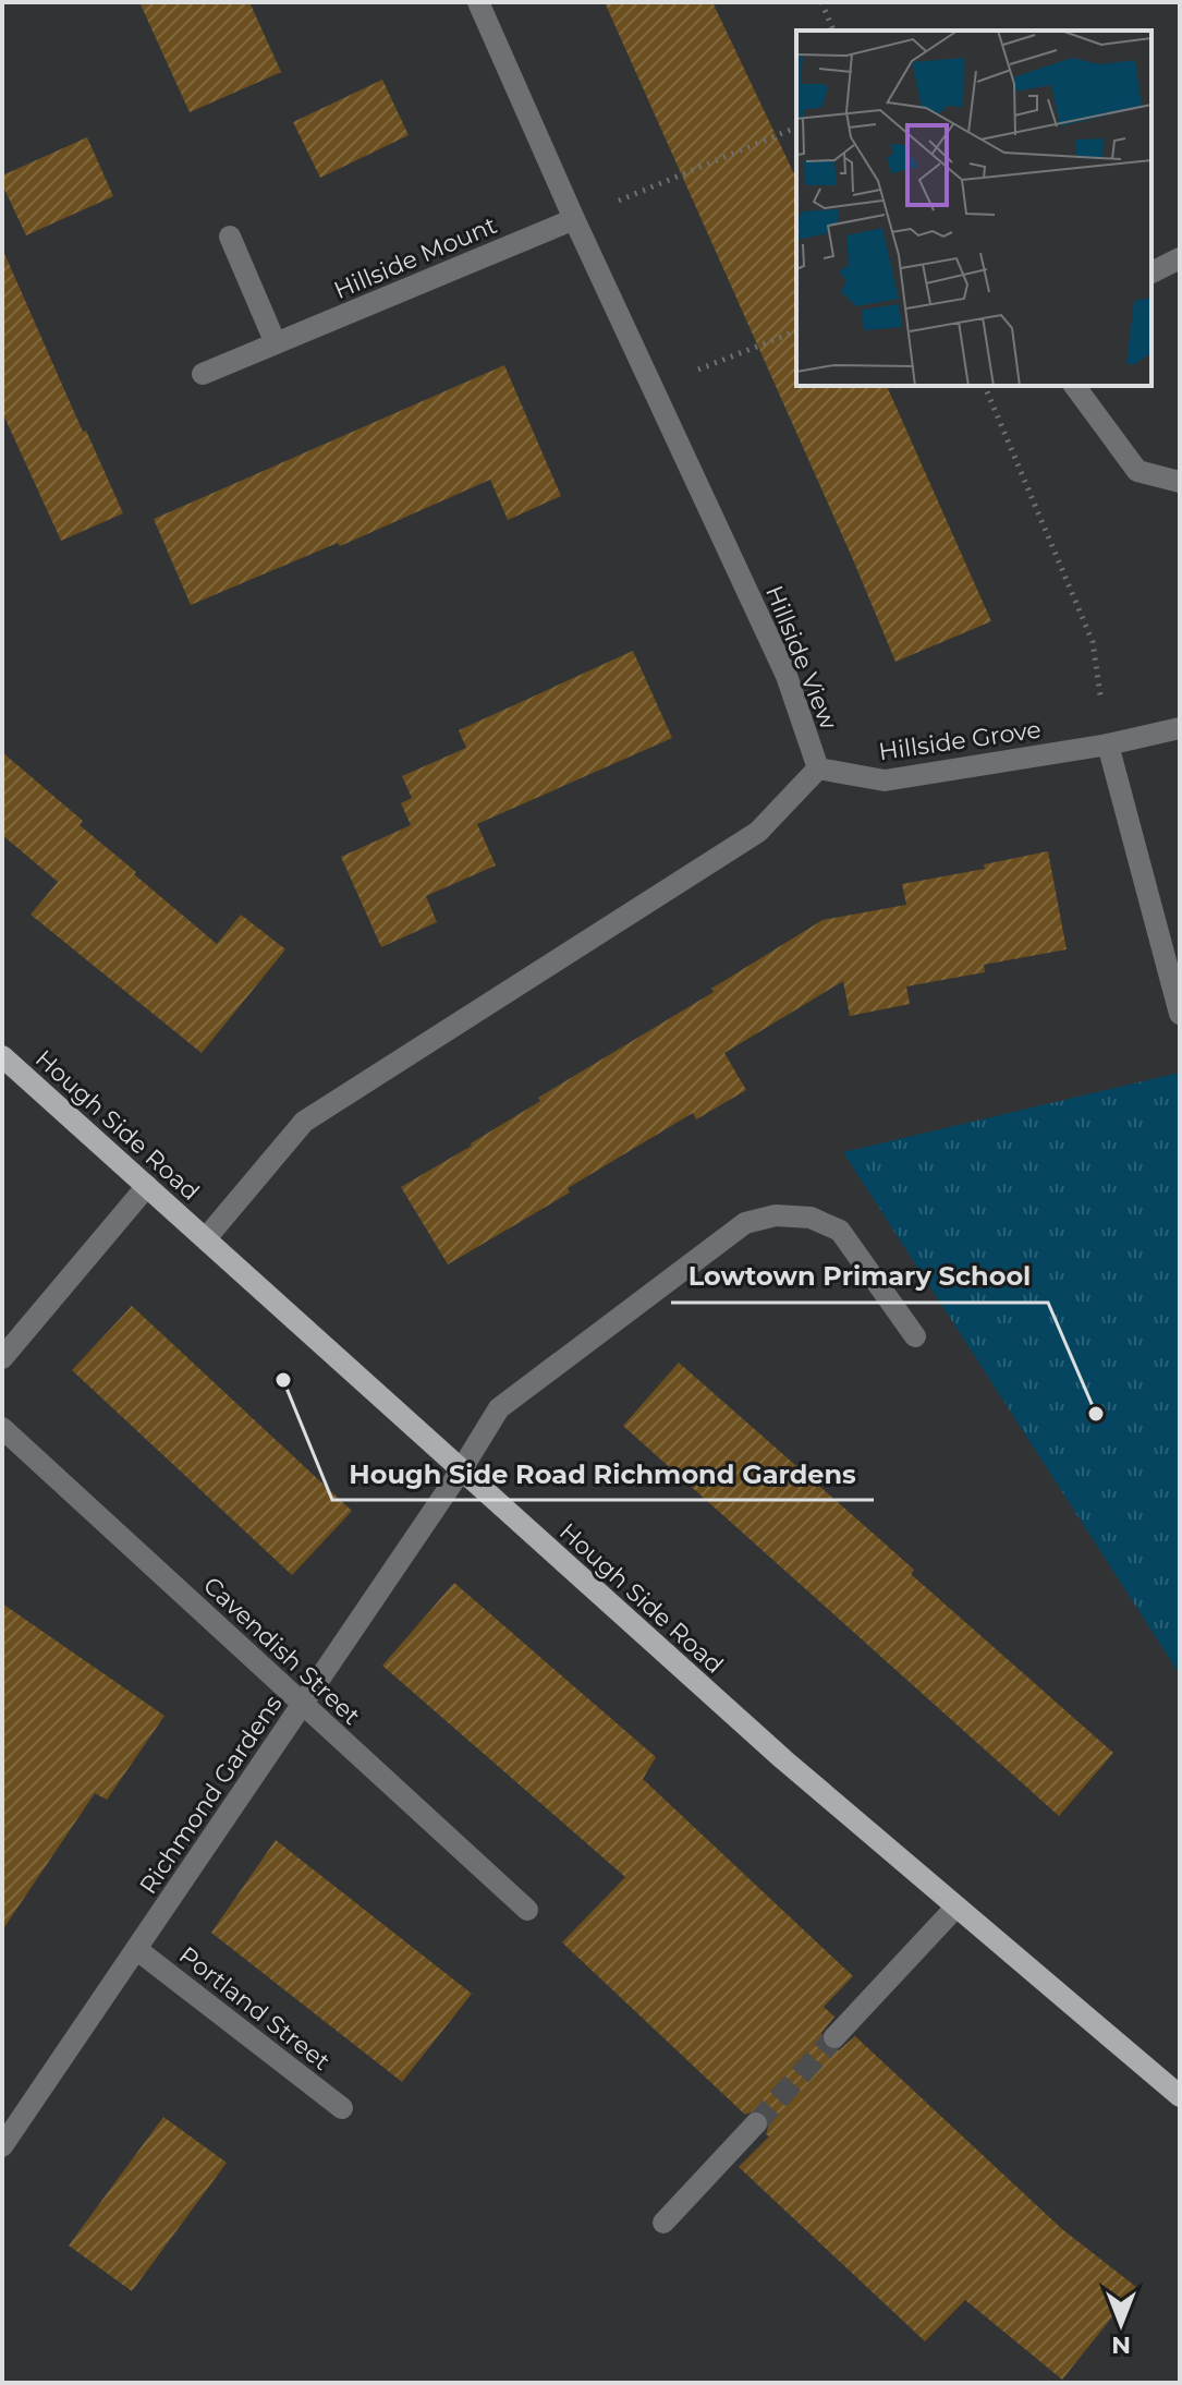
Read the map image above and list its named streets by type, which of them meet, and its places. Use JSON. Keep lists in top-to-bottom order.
{
  "streets": {
    "main road": ["Hough Side Road"],
    "street": [
      "Hillside Mount",
      "Hillside View",
      "Hillside Grove",
      "Cavendish Street",
      "Richmond Gardens",
      "Portland Street"
    ]
  },
  "crossings": [
    ["Hillside Mount", "Hillside View"],
    ["Hillside View", "Hillside Grove"],
    ["Hillside View", "Hough Side Road"],
    ["Hough Side Road", "Richmond Gardens"],
    ["Cavendish Street", "Richmond Gardens"],
    ["Richmond Gardens", "Portland Street"]
  ],
  "places": ["Hough Side Road Richmond Gardens", "Lowtown Primary School"],
  "north": "bottom"
}
